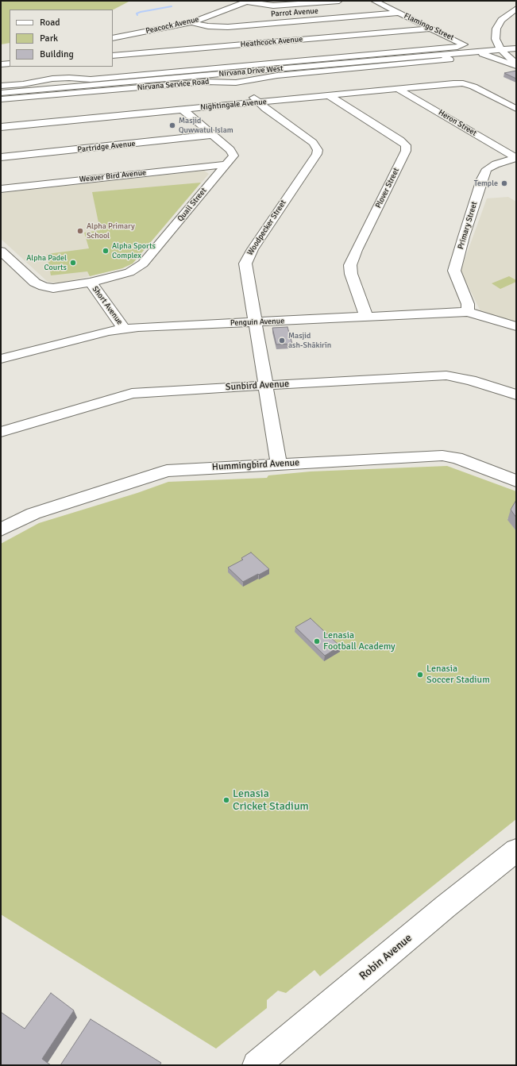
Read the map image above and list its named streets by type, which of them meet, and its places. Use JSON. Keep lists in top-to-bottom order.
{
  "streets": {
    "street": [
      "Parrot Avenue",
      "Peacock Avenue",
      "Flamingo Street",
      "Heathcock Avenue",
      "Nirvana Drive West",
      "Nirvana Service Road",
      "Nightingale Avenue",
      "Heron Street",
      "Partridge Avenue",
      "Weaver Bird Avenue",
      "Plover Street",
      "Quail Street",
      "Primary Street",
      "Woodpecker Street",
      "Short Avenue",
      "Penguin Avenue",
      "Sunbird Avenue",
      "Hummingbird Avenue",
      "Robin Avenue"
    ]
  },
  "crossings": [
    ["Parrot Avenue", "Peacock Avenue"],
    ["Parrot Avenue", "Flamingo Street"],
    ["Flamingo Street", "Heathcock Avenue"],
    ["Flamingo Street", "Nirvana Service Road"],
    ["Nirvana Drive West", "Nirvana Service Road"],
    ["Nirvana Drive West", "Woodpecker Street"],
    ["Nirvana Service Road", "Woodpecker Street"],
    ["Nightingale Avenue", "Heron Street"],
    ["Nightingale Avenue", "Plover Street"],
    ["Nightingale Avenue", "Quail Street"],
    ["Nightingale Avenue", "Woodpecker Street"],
    ["Heron Street", "Primary Street"],
    ["Partridge Avenue", "Quail Street"],
    ["Weaver Bird Avenue", "Quail Street"],
    ["Plover Street", "Penguin Avenue"],
    ["Quail Street", "Short Avenue"],
    ["Primary Street", "Penguin Avenue"],
    ["Woodpecker Street", "Penguin Avenue"],
    ["Woodpecker Street", "Sunbird Avenue"],
    ["Woodpecker Street", "Hummingbird Avenue"],
    ["Short Avenue", "Penguin Avenue"]
  ],
  "places": [
    "Masjid Quwwatul Islam",
    "Temple",
    "Alpha Primary School",
    "Alpha Sports Complex",
    "Alpha Padel Courts",
    "Masjid ash-Shākirīn",
    "Lenasia Football Academy",
    "Lenasia Soccer Stadium",
    "Lenasia Cricket Stadium"
  ],
  "legend": ["Road", "Park", "Building"]
}
